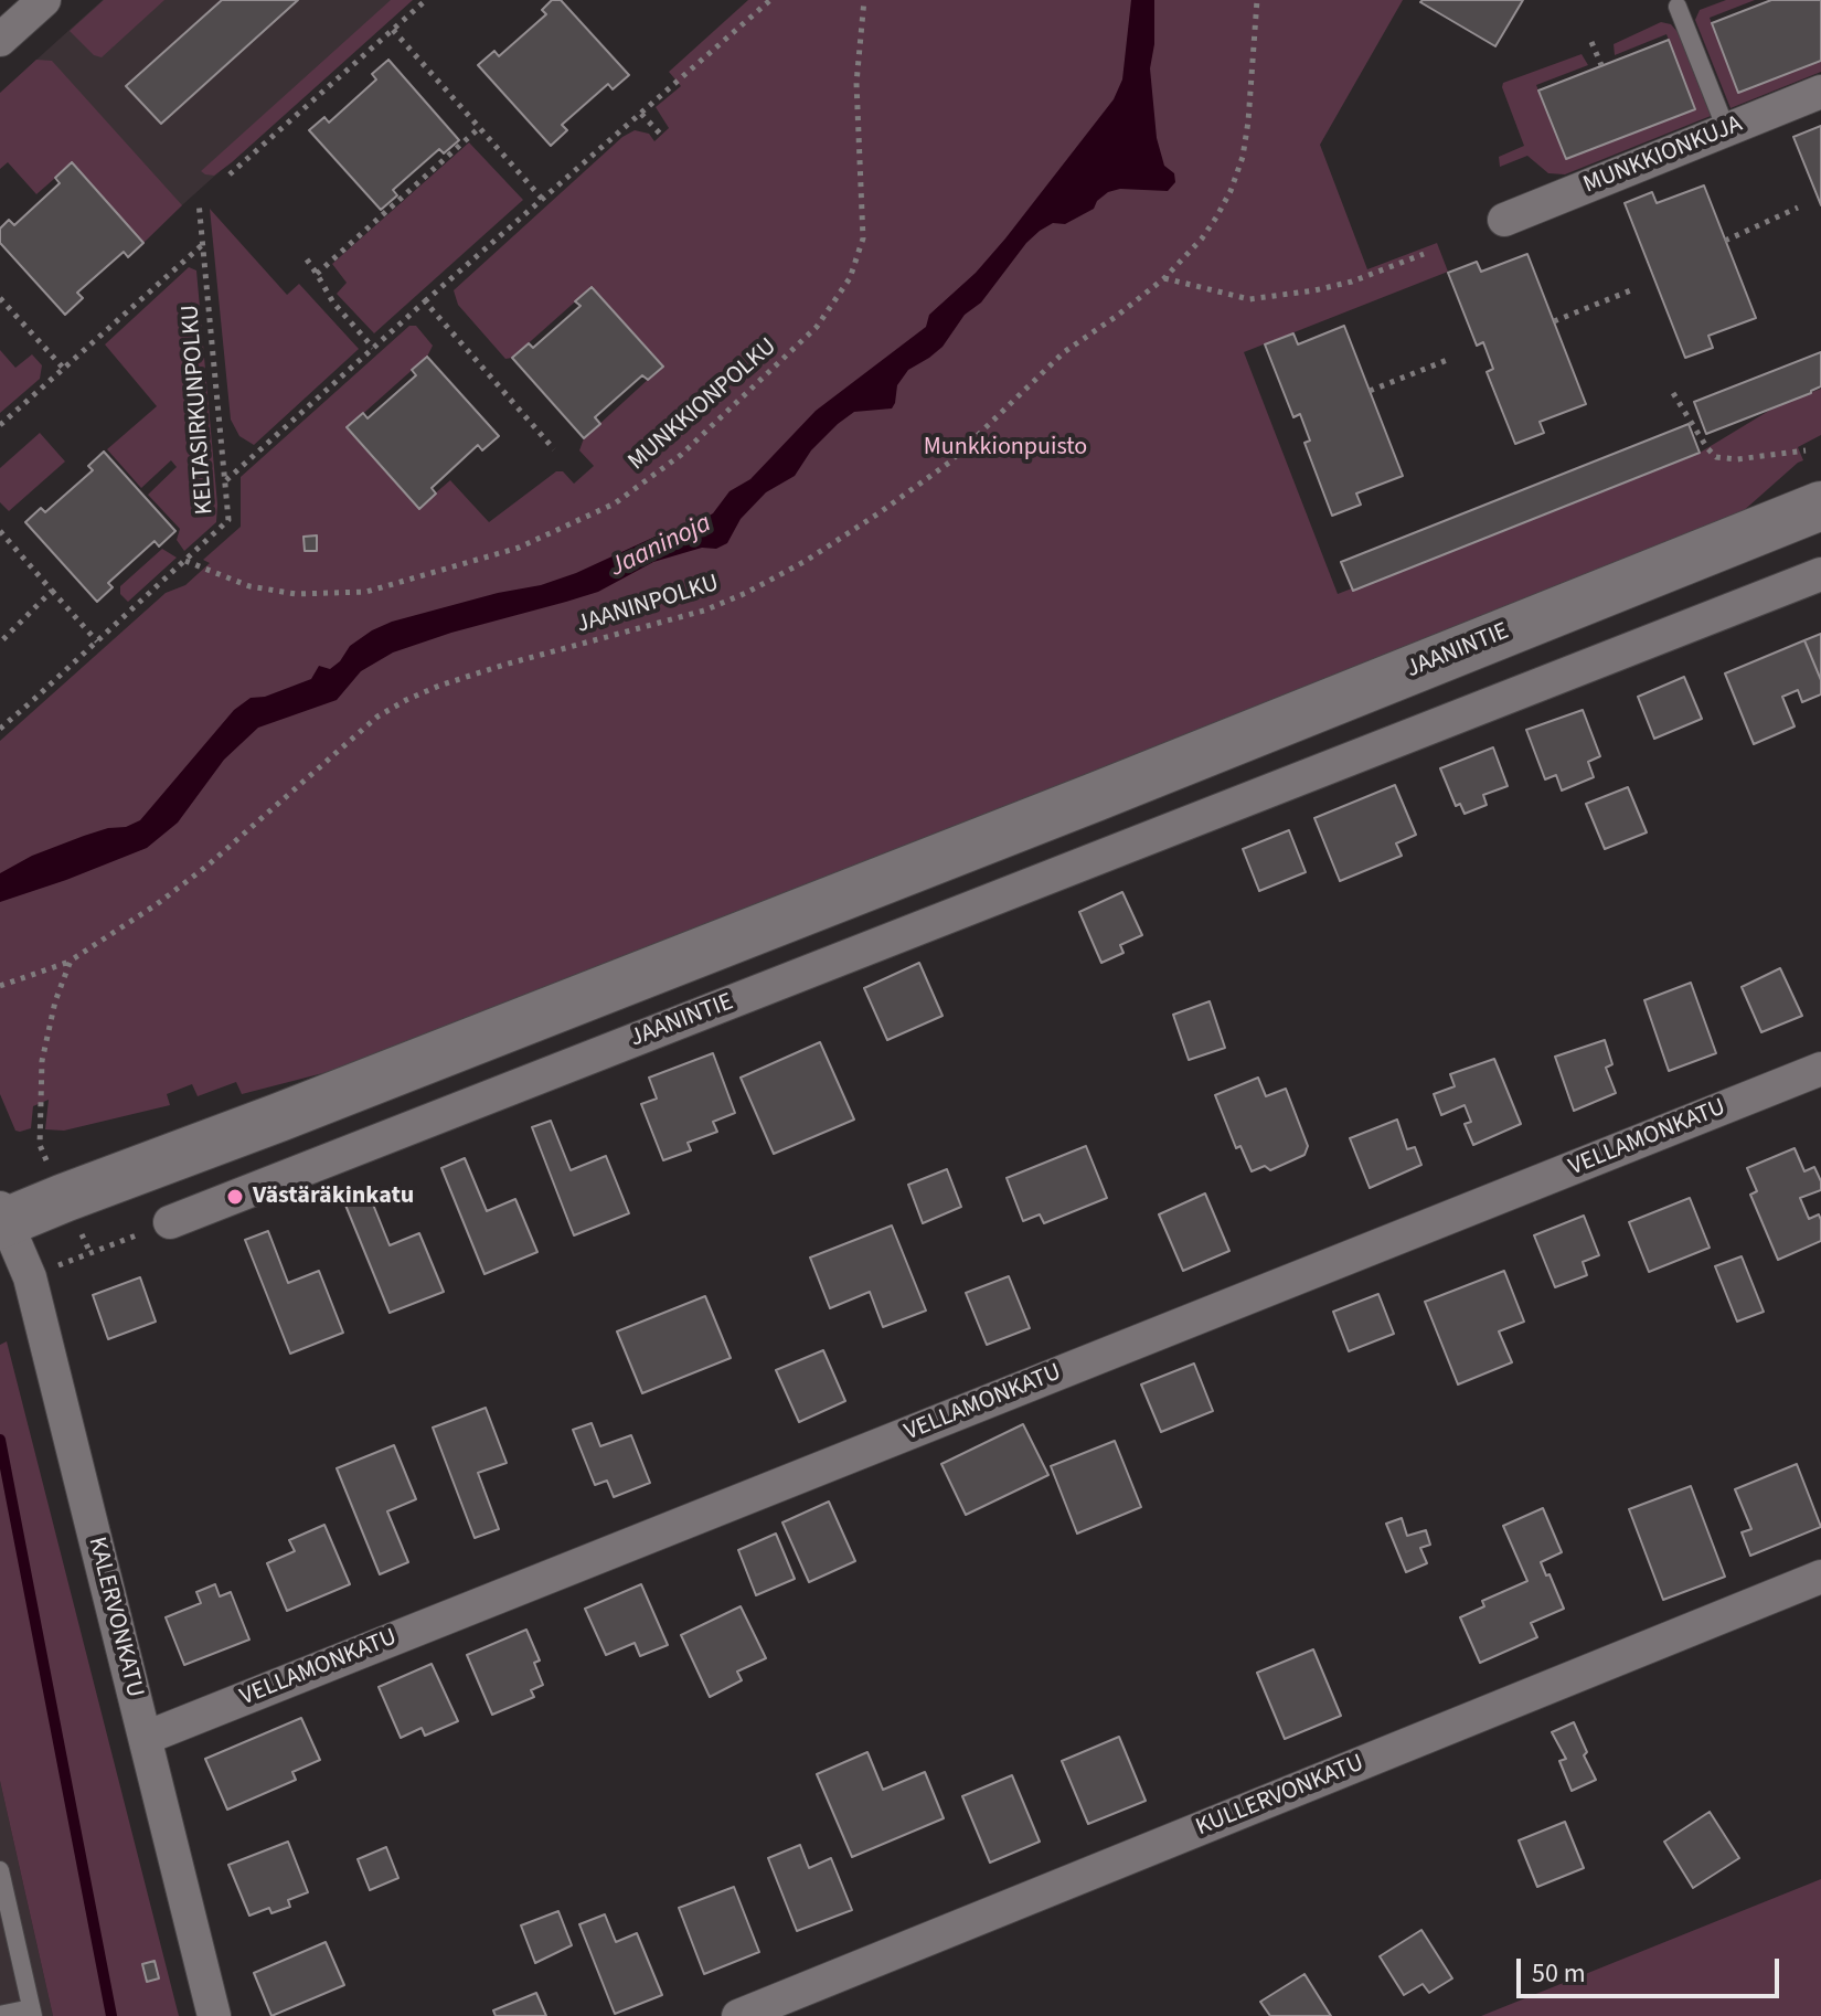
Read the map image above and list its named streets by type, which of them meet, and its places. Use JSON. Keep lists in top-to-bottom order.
{
  "streets": {
    "main road": ["JAANINTIE"],
    "street": [
      "MUNKKIONKUJA",
      "VELLAMONKATU",
      "KALERVONKATU",
      "KULLERVONKATU"
    ],
    "path": ["MUNKKIONPOLKU", "KELTASIRKUNPOLKU", "JAANINPOLKU"]
  },
  "crossings": [
    ["MUNKKIONPOLKU", "KELTASIRKUNPOLKU"],
    ["JAANINTIE", "KALERVONKATU"],
    ["VELLAMONKATU", "KALERVONKATU"]
  ],
  "water": ["Jaaninoja"],
  "parks": ["Munkkionpuisto"],
  "places": ["Västäräkinkatu"],
  "scale_bar": "50 m"
}
